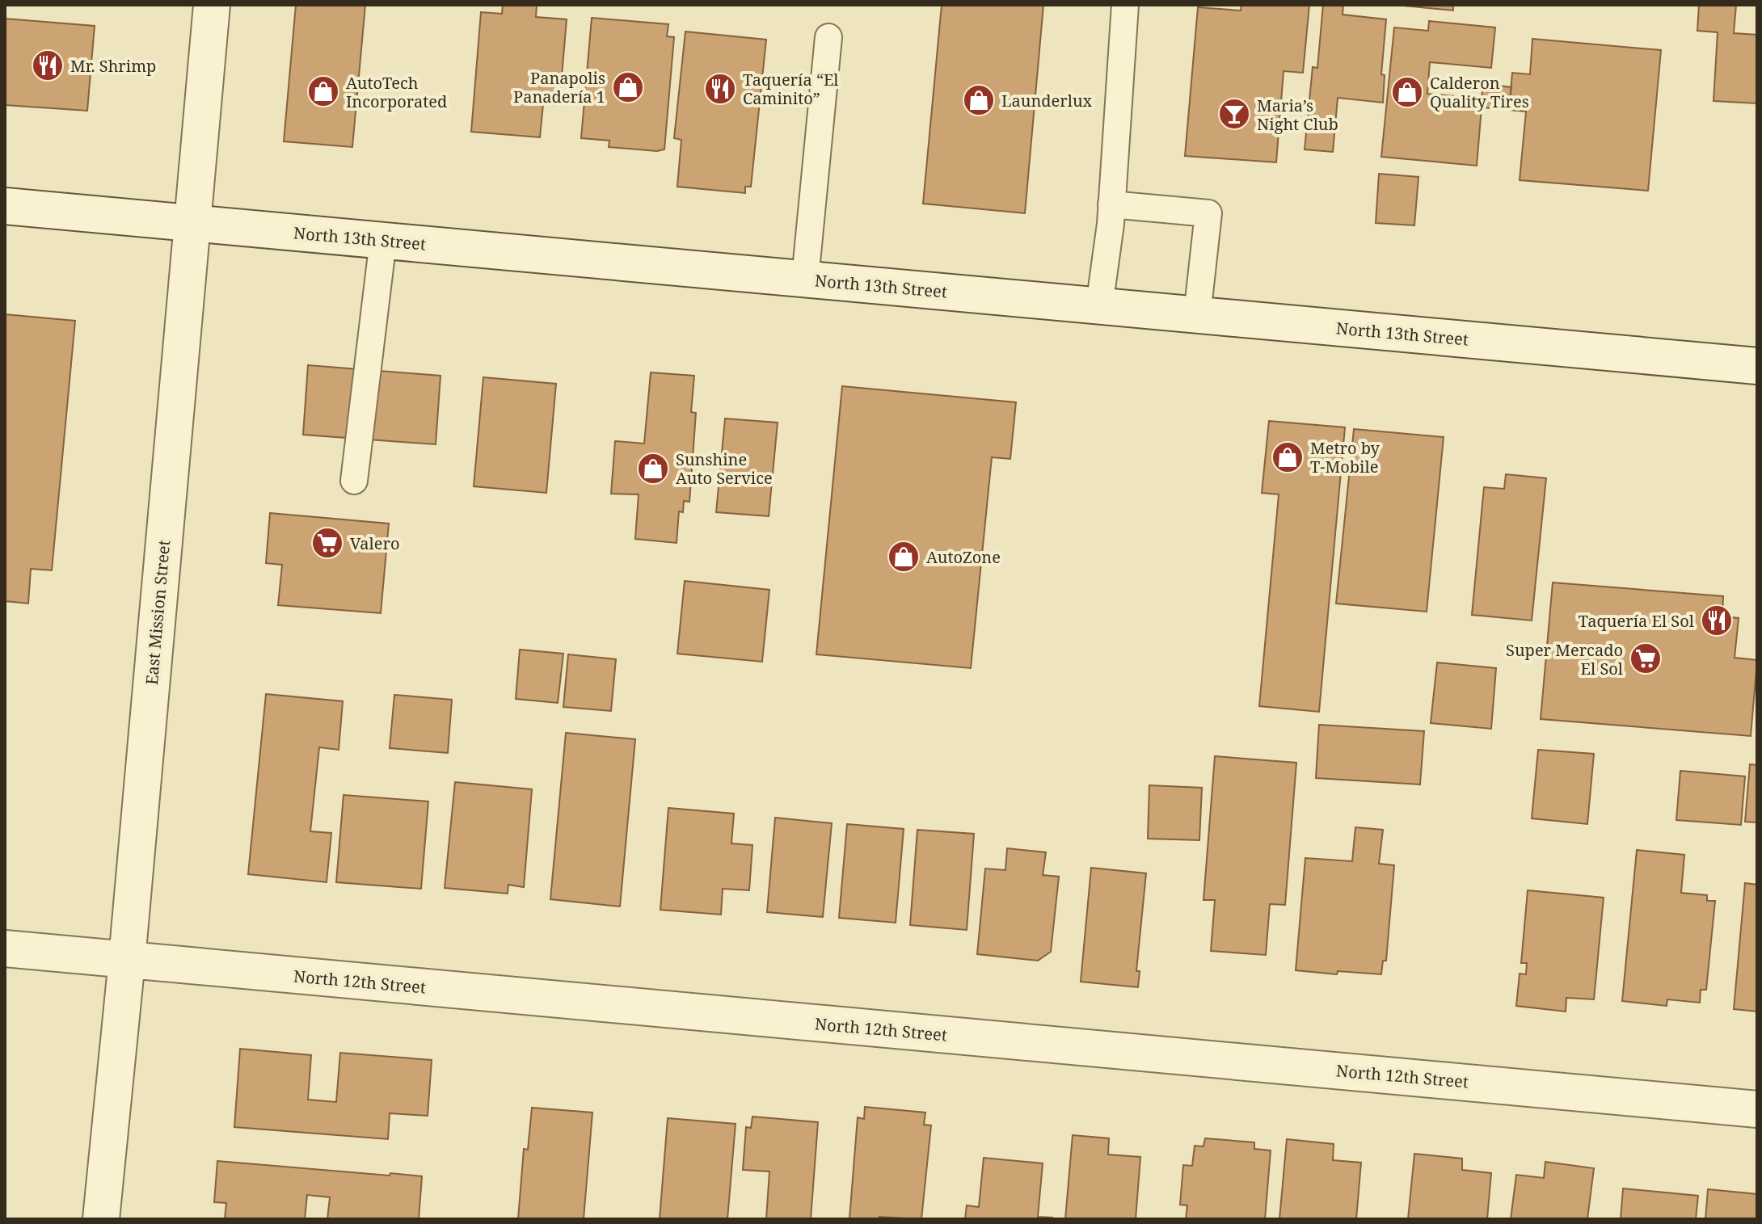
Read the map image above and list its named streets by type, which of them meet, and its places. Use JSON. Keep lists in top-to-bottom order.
{
  "streets": {
    "street": ["North 13th Street", "East Mission Street", "North 12th Street"]
  },
  "crossings": [
    ["North 13th Street", "East Mission Street"],
    ["East Mission Street", "North 12th Street"]
  ],
  "places": {
    "restaurant": ["Mr. Shrimp", "Taquería “El Caminito”", "Taquería El Sol"],
    "shop": [
      "Panapolis Panadería 1",
      "AutoTech Incorporated",
      "Calderon Quality Tires",
      "Launderlux",
      "Metro by T-Mobile",
      "Sunshine Auto Service",
      "AutoZone"
    ],
    "bar": ["Maria’s Night Club"],
    "supermarket": ["Valero", "Super Mercado El Sol"]
  }
}
